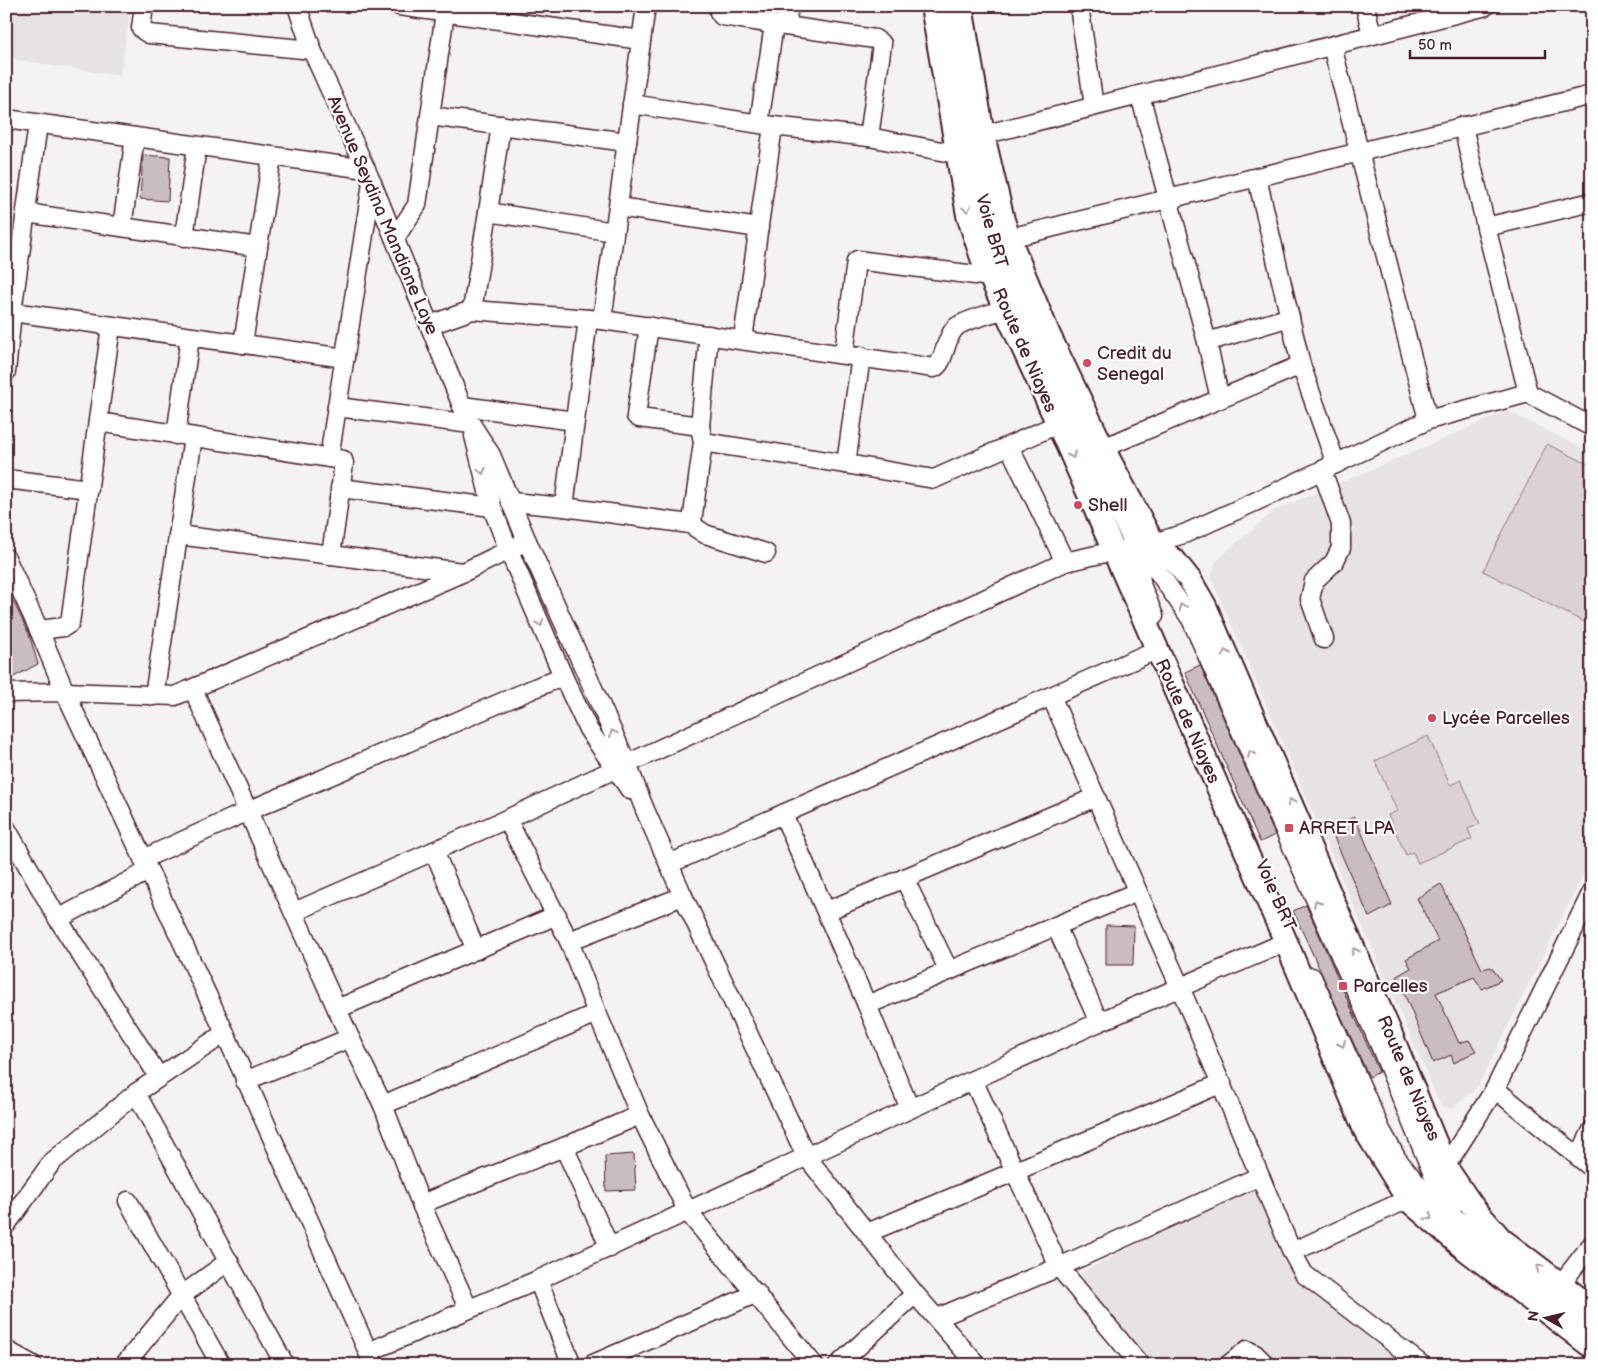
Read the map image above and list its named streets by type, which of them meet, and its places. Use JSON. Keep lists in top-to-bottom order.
{
  "streets": {
    "main road": ["Route de Niayes"],
    "street": ["Avenue Seydina Mandione Laye", "Voie BRT"]
  },
  "crossings": [
    ["Voie BRT", "Route de Niayes"]
  ],
  "places": {
    "other": ["Credit du Senegal", "Shell", "Lycée Parcelles"],
    "transit": ["ARRET LPA", "Parcelles"]
  },
  "scale_bar": "50 m",
  "north": "left"
}
